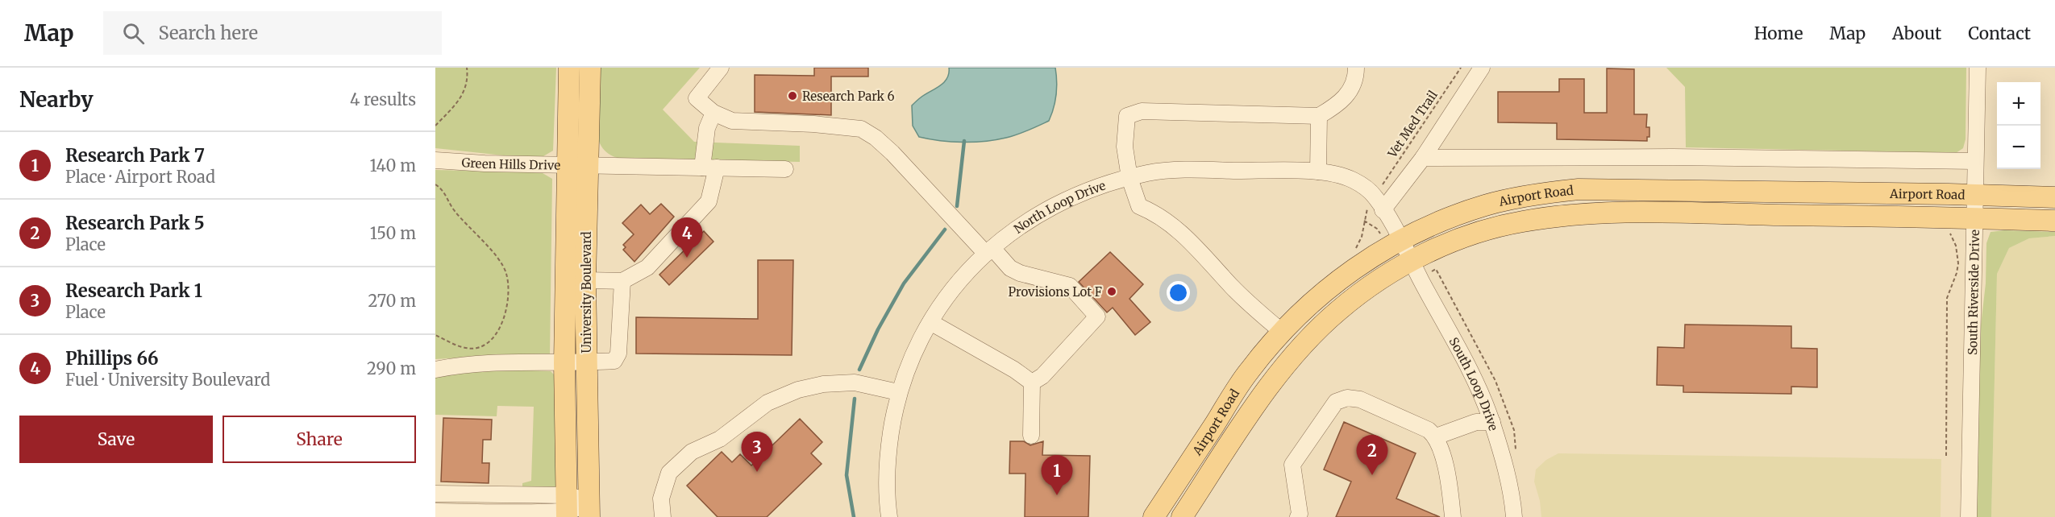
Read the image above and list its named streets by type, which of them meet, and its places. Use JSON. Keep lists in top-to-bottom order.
{
  "streets": {
    "main road": ["Airport Road", "University Boulevard"],
    "street": [
      "Green Hills Drive",
      "North Loop Drive",
      "South Riverside Drive",
      "South Loop Drive"
    ],
    "path": ["Vet Med Trail"]
  },
  "crossings": [
    ["Green Hills Drive", "University Boulevard"],
    ["Airport Road", "North Loop Drive"],
    ["Airport Road", "South Riverside Drive"],
    ["Airport Road", "South Loop Drive"],
    ["North Loop Drive", "South Loop Drive"]
  ],
  "places": ["Research Park 6", "Provisions Lot F"],
  "page": {
    "header": "Map",
    "search": "Search here",
    "nav": [
      "Home",
      "Map",
      "About",
      "Contact"
    ],
    "heading": ["Nearby", "4 results"],
    "map_buttons": ["+", "−"],
    "list": [
      {
        "mark": "1",
        "name": "Research Park 7",
        "note": "Place · Airport Road",
        "value": "140 m"
      },
      {
        "mark": "2",
        "name": "Research Park 5",
        "note": "Place",
        "value": "150 m"
      },
      {
        "mark": "3",
        "name": "Research Park 1",
        "note": "Place",
        "value": "270 m"
      },
      {
        "mark": "4",
        "name": "Phillips 66",
        "note": "Fuel · University Boulevard",
        "value": "290 m"
      }
    ],
    "pins": [
      "4",
      "3",
      "2",
      "1"
    ],
    "buttons": ["Save", "Share"]
  }
}
